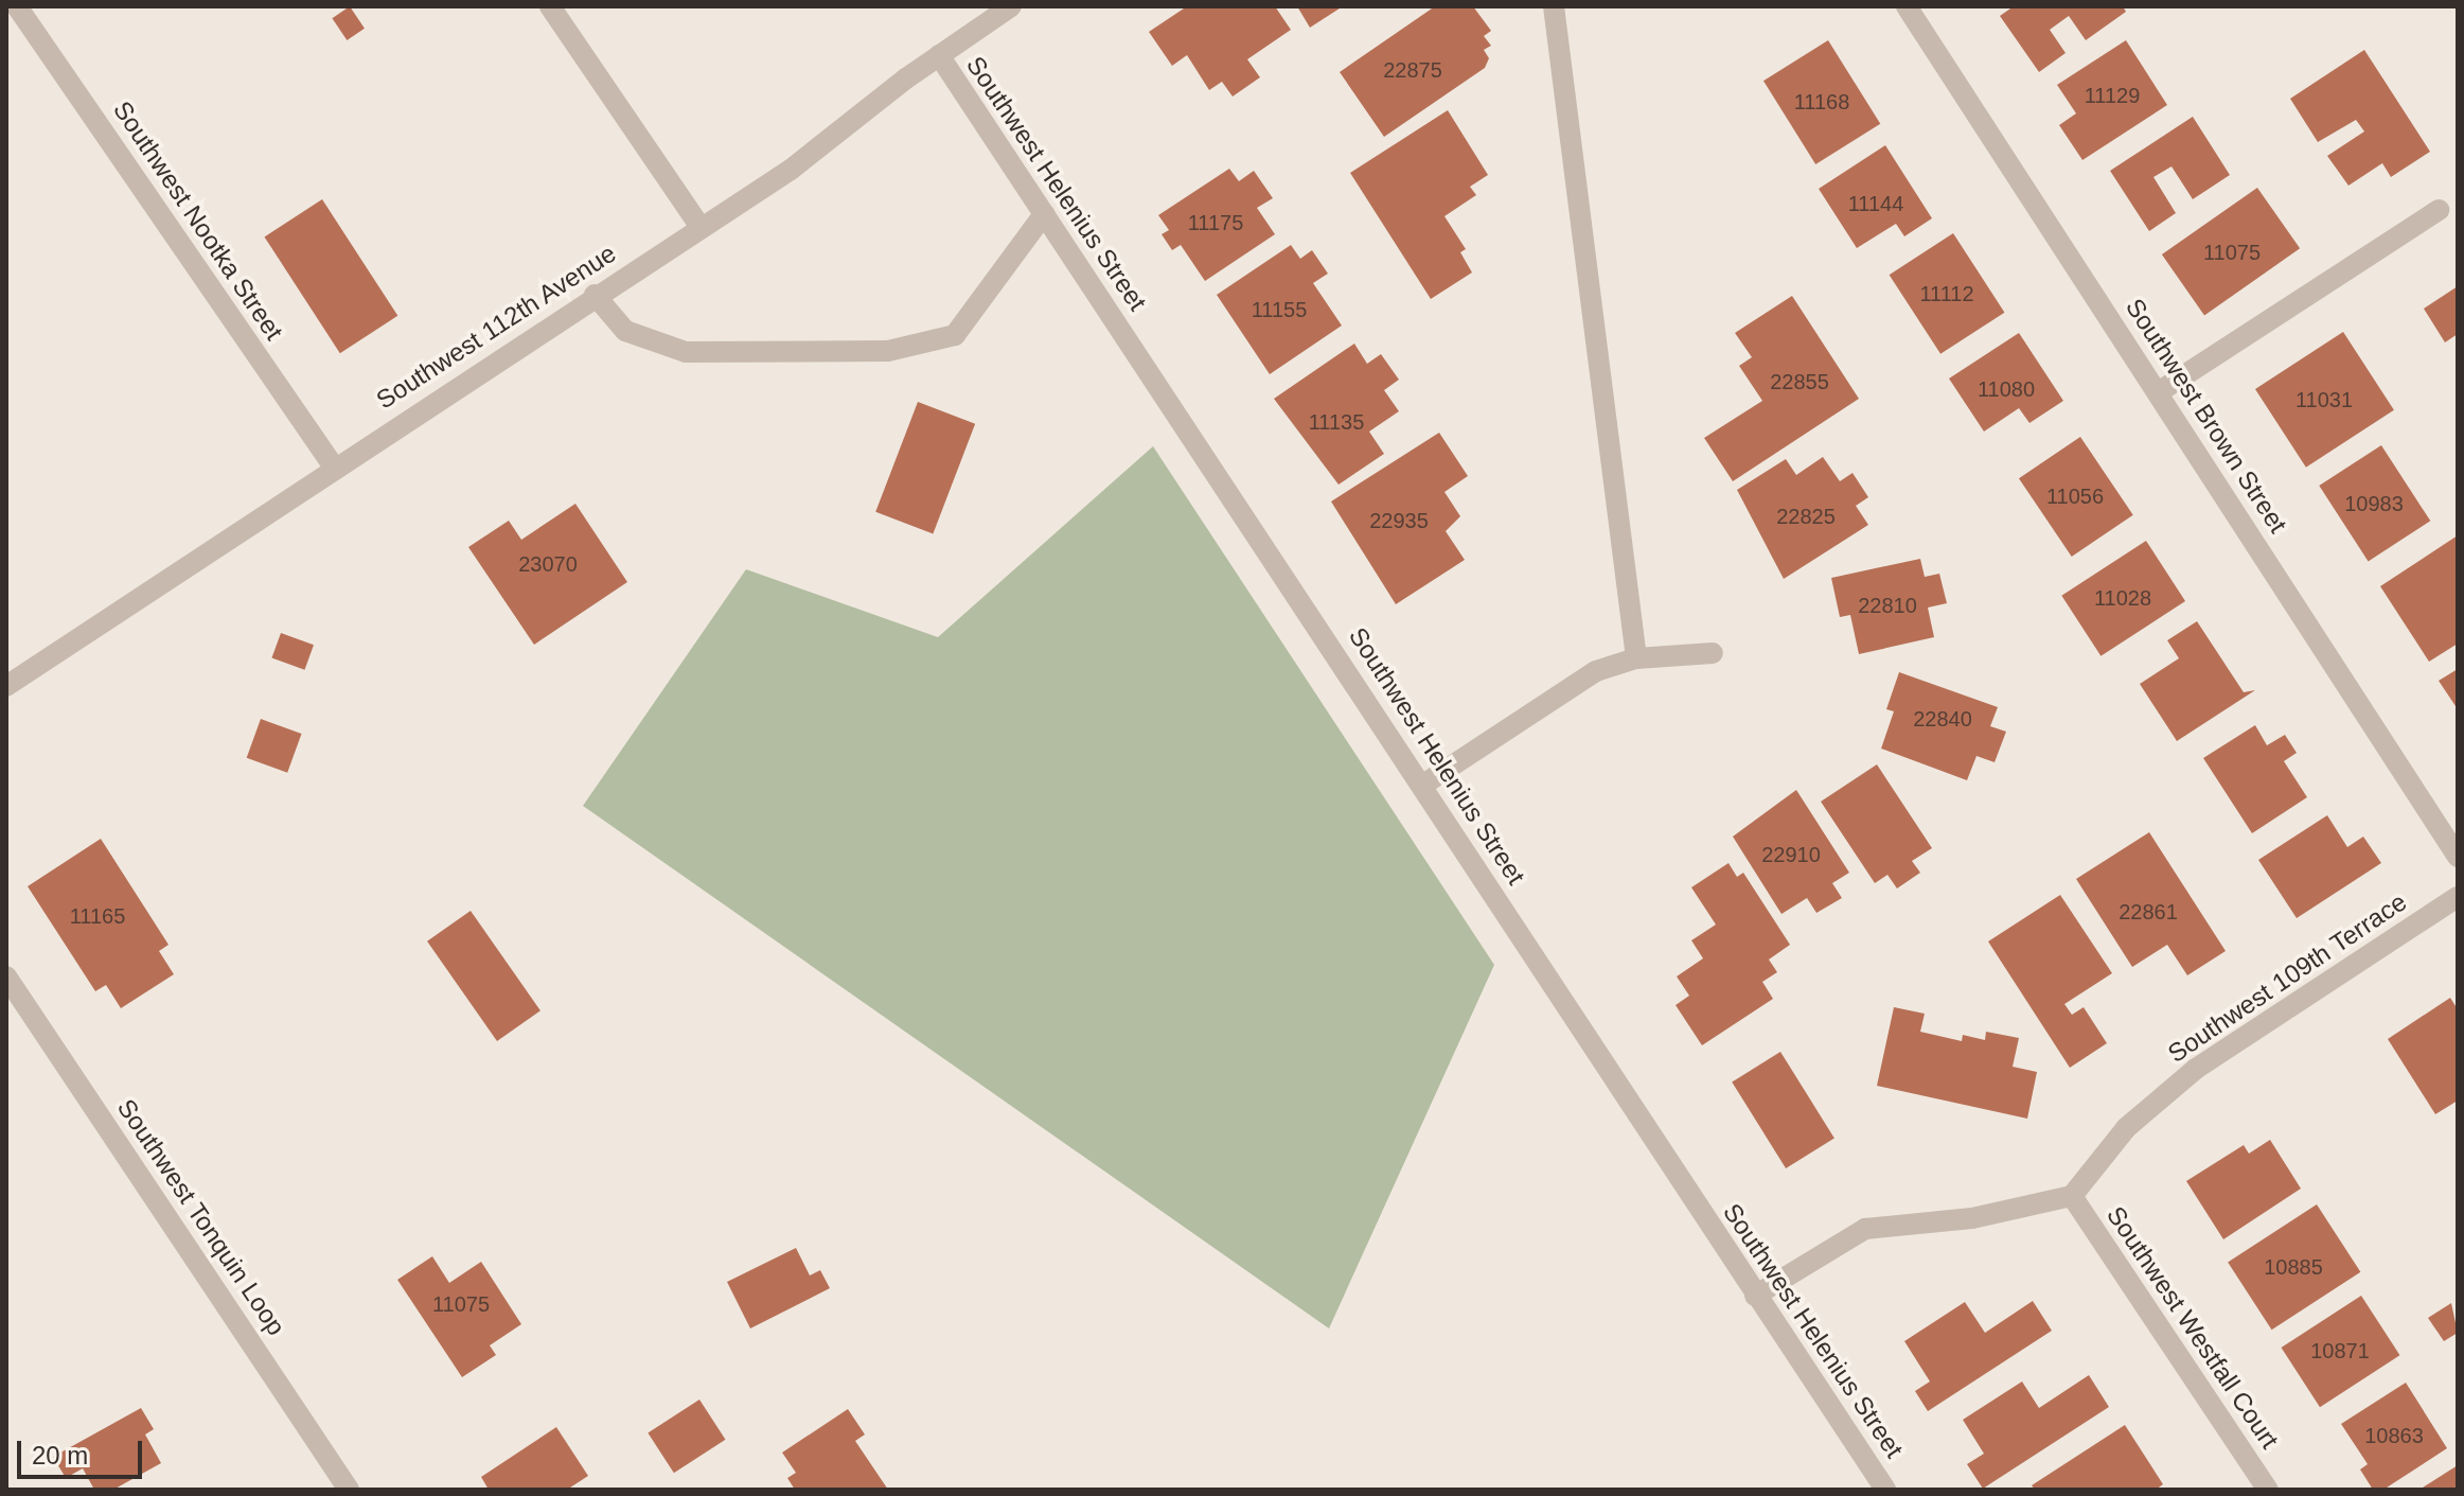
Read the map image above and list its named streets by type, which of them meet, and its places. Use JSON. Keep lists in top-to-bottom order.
{
  "streets": {
    "street": [
      "Southwest Helenius Street",
      "Southwest Nootka Street",
      "Southwest 112th Avenue",
      "Southwest Brown Street",
      "Southwest 109th Terrace",
      "Southwest Tonquin Loop",
      "Southwest Westfall Court"
    ]
  },
  "crossings": [
    ["Southwest Helenius Street", "Southwest 112th Avenue"],
    ["Southwest Nootka Street", "Southwest 112th Avenue"],
    ["Southwest 109th Terrace", "Southwest Westfall Court"]
  ],
  "house_numbers": [
    "22875",
    "11129",
    "11168",
    "11144",
    "11175",
    "11075",
    "11112",
    "11155",
    "22855",
    "11080",
    "11031",
    "11135",
    "11056",
    "10983",
    "22825",
    "22935",
    "23070",
    "11028",
    "22810",
    "22840",
    "22910",
    "22861",
    "11165",
    "10885",
    "11075",
    "10871",
    "10863"
  ],
  "scale_bar": "20 m"
}
